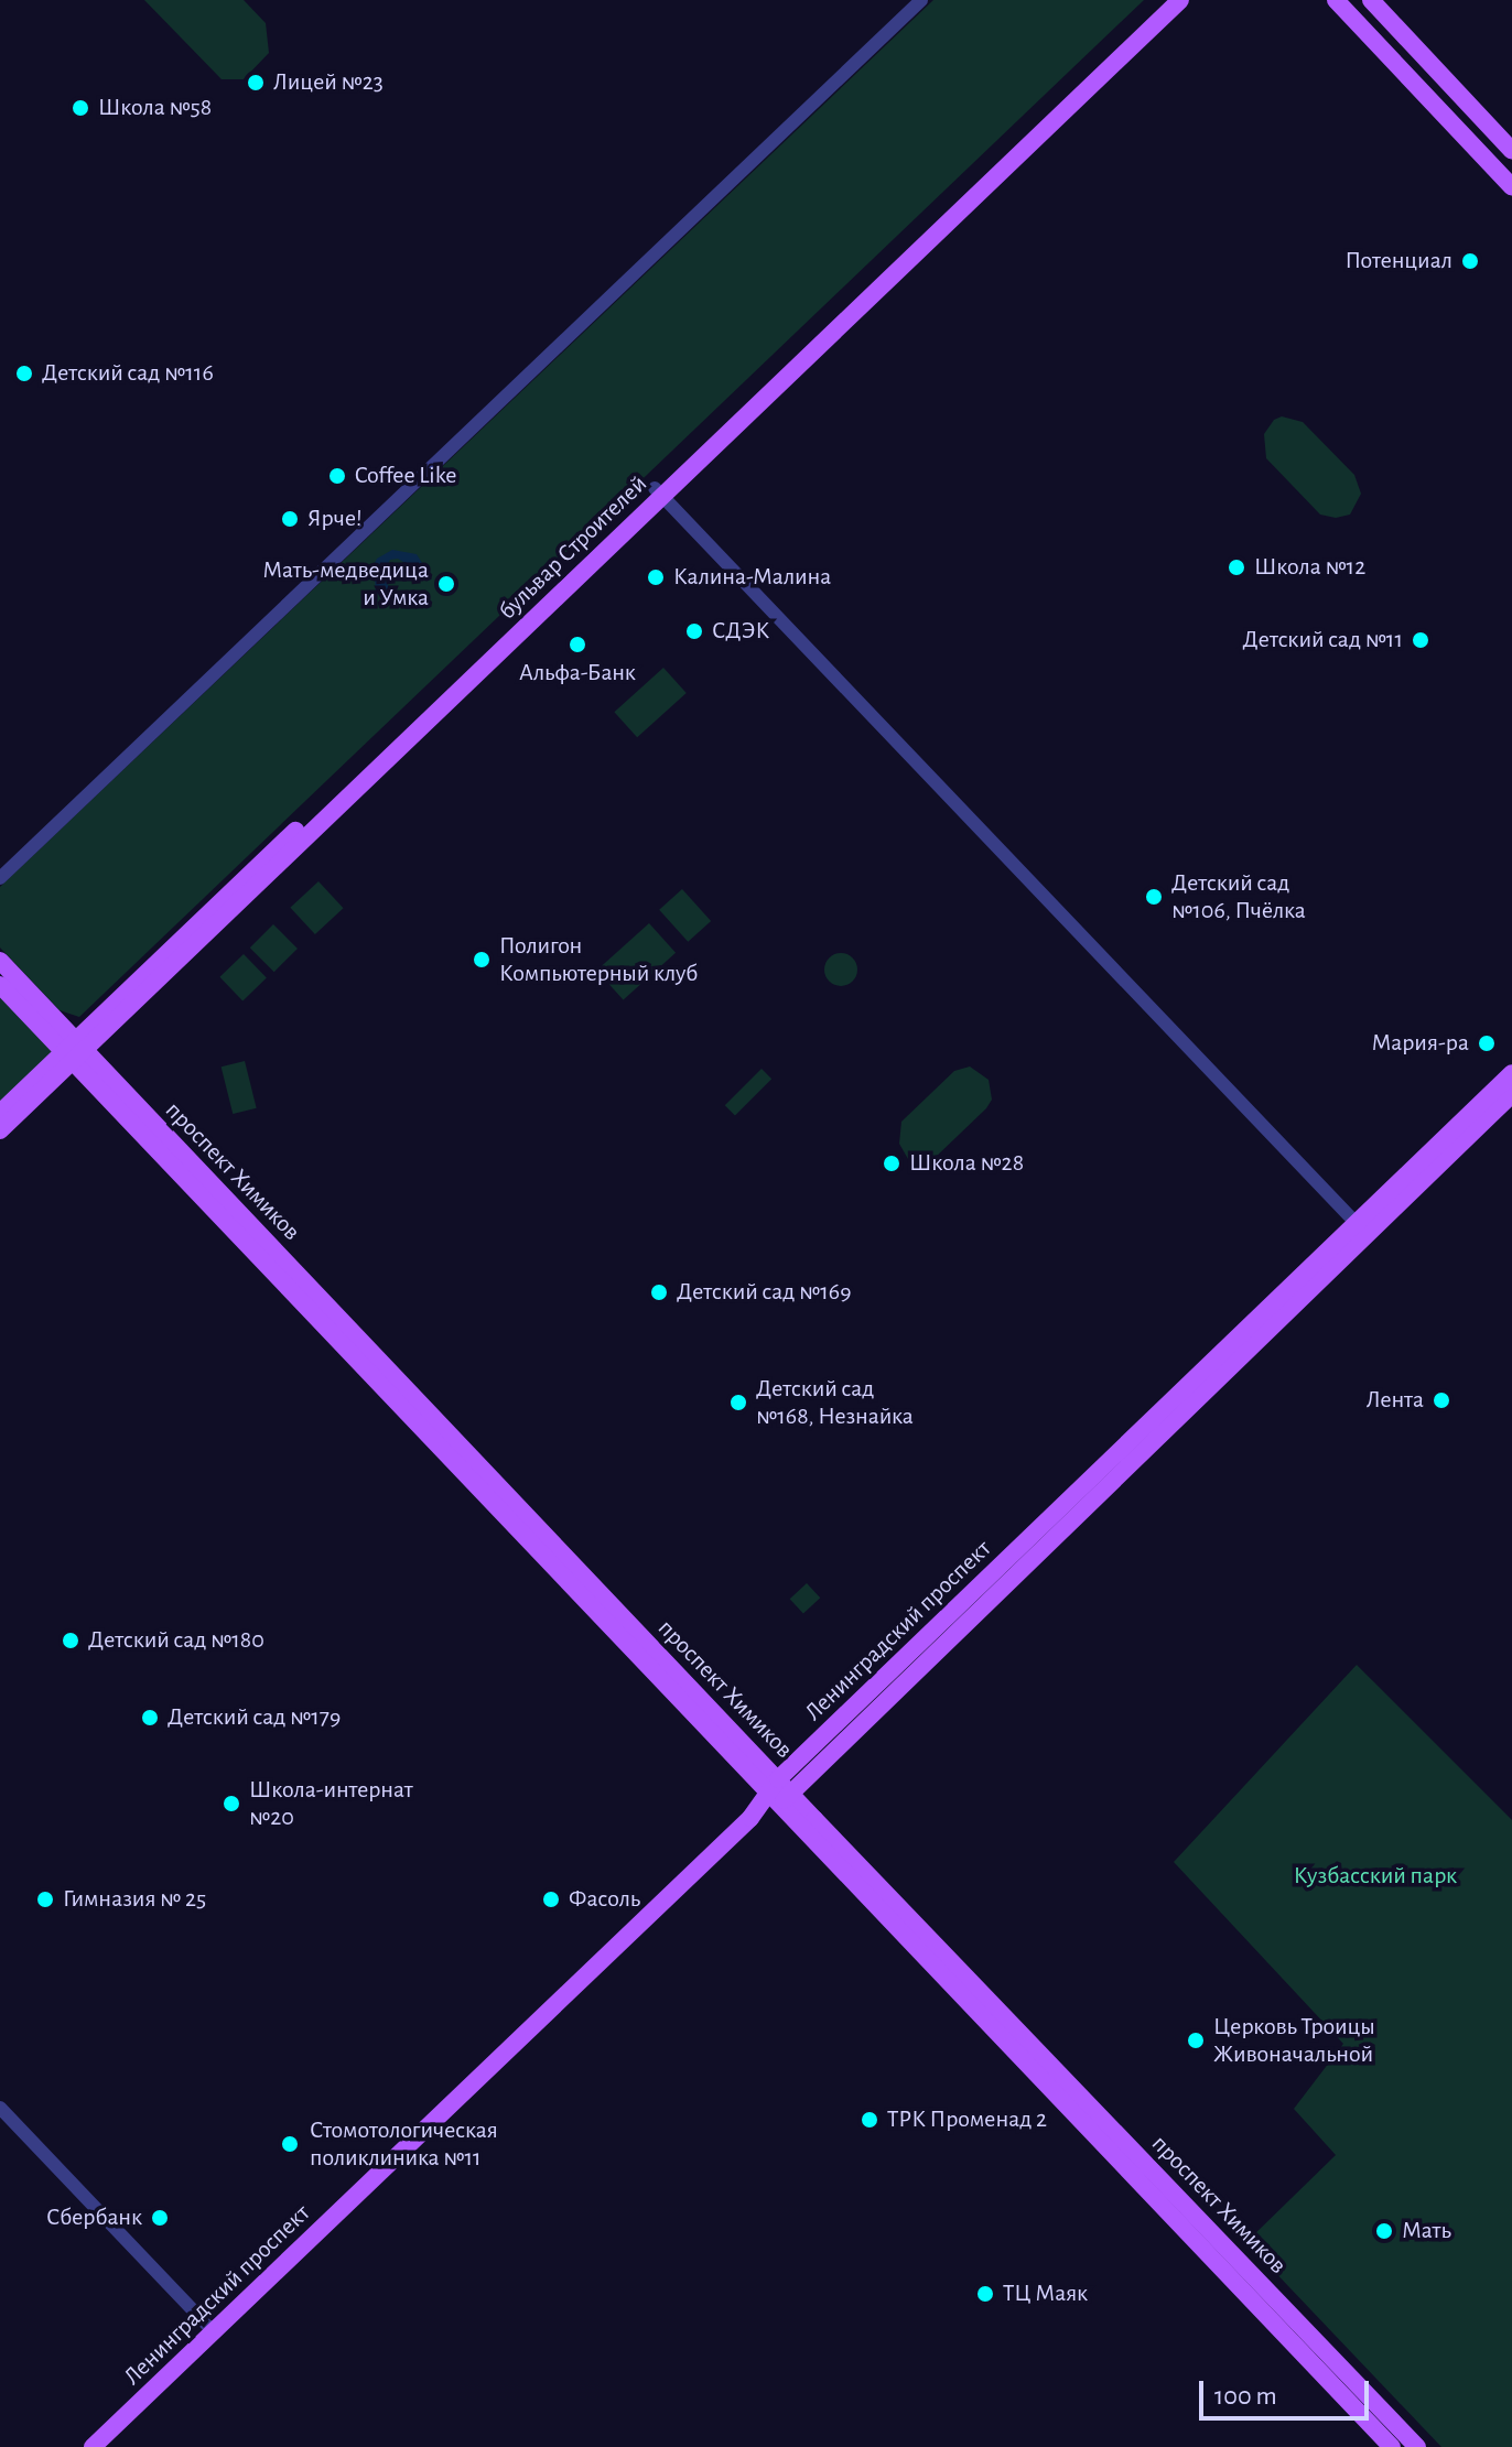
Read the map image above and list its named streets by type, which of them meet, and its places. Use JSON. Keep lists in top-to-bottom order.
{
  "streets": {
    "main road": ["бульвар Строителей", "проспект Химиков", "Ленинградский проспект"]
  },
  "crossings": [
    ["бульвар Строителей", "проспект Химиков"],
    ["проспект Химиков", "Ленинградский проспект"]
  ],
  "parks": ["Кузбасский парк"],
  "places": [
    "Лицей №23",
    "Школа №58",
    "Потенциал",
    "Детский сад №116",
    "Coffee Like",
    "Ярче!",
    "Школа №12",
    "Калина-Малина",
    "Мать-медведица и Умка",
    "СДЭК",
    "Детский сад №11",
    "Альфа-Банк",
    "Детский сад №106, Пчёлка",
    "Полигон Компьютерный клуб",
    "Мария-ра",
    "Школа №28",
    "Детский сад №169",
    "Лента",
    "Детский сад №168, Незнайка",
    "Детский сад №180",
    "Детский сад №179",
    "Школа-интернат №20",
    "Гимназия № 25",
    "Фасоль",
    "Церковь Троицы Живоначальной",
    "ТРК Променад 2",
    "Стомотологическая поликлиника №11",
    "Сбербанк",
    "Мать",
    "ТЦ Маяк"
  ],
  "scale_bar": "100 m"
}
